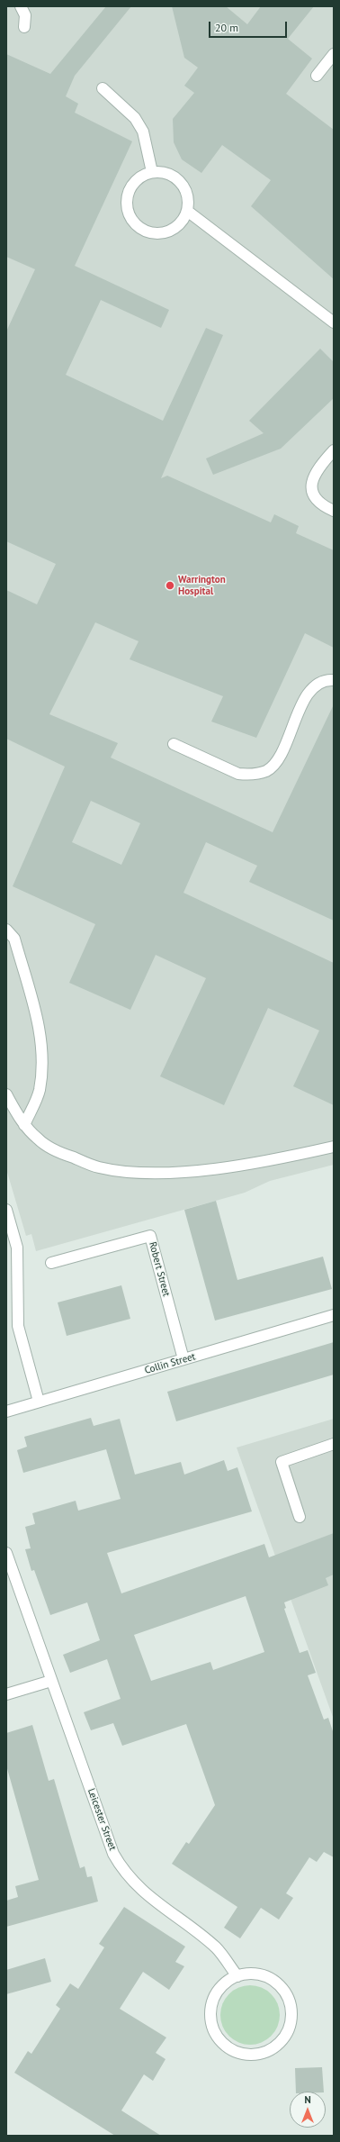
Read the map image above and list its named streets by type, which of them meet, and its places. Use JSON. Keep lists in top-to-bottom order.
{
  "streets": {
    "street": ["Robert Street", "Collin Street", "Leicester Street"]
  },
  "crossings": [
    ["Robert Street", "Collin Street"]
  ],
  "places": ["Warrington Hospital"],
  "scale_bar": "20 m",
  "north": "top"
}
